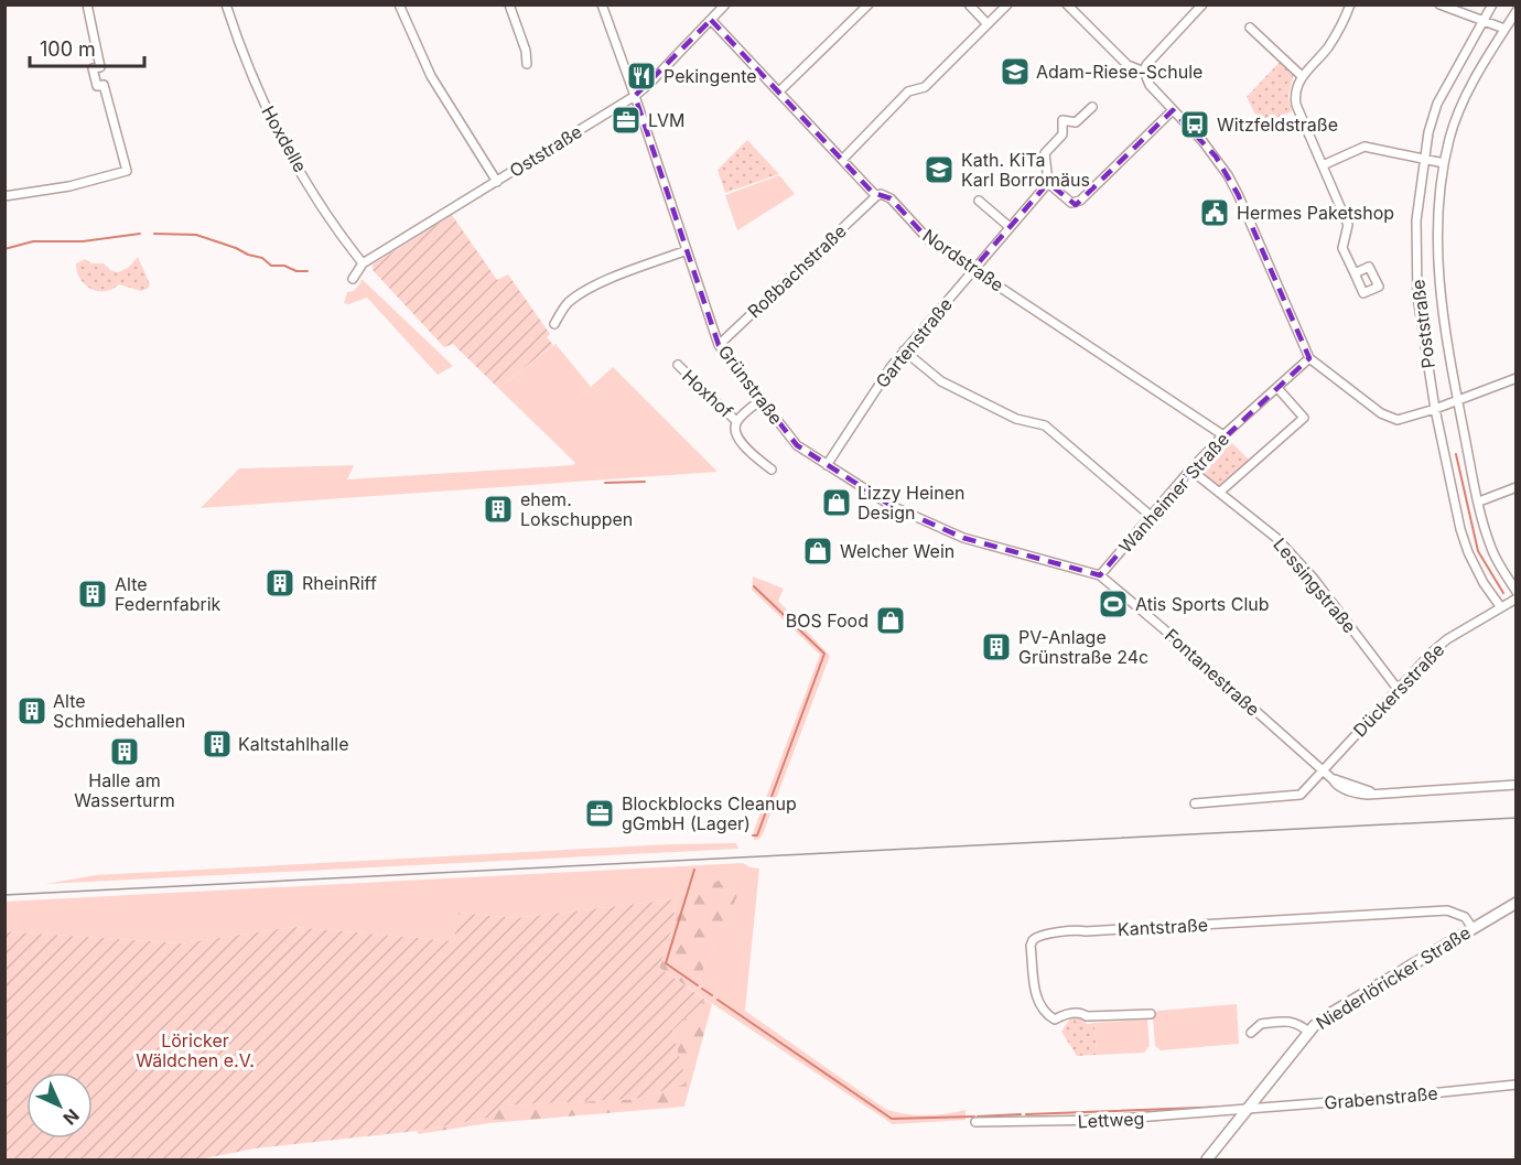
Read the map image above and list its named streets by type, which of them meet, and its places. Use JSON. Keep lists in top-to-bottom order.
{
  "streets": {
    "main road": ["Niederlöricker Straße"],
    "street": [
      "Hoxdelle",
      "Oststraße",
      "Nordstraße",
      "Roßbachstraße",
      "Poststraße",
      "Gartenstraße",
      "Grünstraße",
      "Hoxhof",
      "Wanheimer Straße",
      "Lessingstraße",
      "Fontanestraße",
      "Dückersstraße",
      "Kantstraße",
      "Grabenstraße",
      "Lettweg"
    ]
  },
  "crossings": [
    ["Hoxdelle", "Oststraße"],
    ["Oststraße", "Nordstraße"],
    ["Oststraße", "Grünstraße"],
    ["Nordstraße", "Roßbachstraße"],
    ["Nordstraße", "Gartenstraße"],
    ["Nordstraße", "Wanheimer Straße"],
    ["Roßbachstraße", "Grünstraße"],
    ["Poststraße", "Dückersstraße"],
    ["Gartenstraße", "Grünstraße"],
    ["Grünstraße", "Hoxhof"],
    ["Grünstraße", "Wanheimer Straße"],
    ["Grünstraße", "Fontanestraße"],
    ["Wanheimer Straße", "Lessingstraße"],
    ["Wanheimer Straße", "Fontanestraße"],
    ["Lessingstraße", "Dückersstraße"],
    ["Fontanestraße", "Dückersstraße"],
    ["Kantstraße", "Niederlöricker Straße"],
    ["Niederlöricker Straße", "Grabenstraße"],
    ["Niederlöricker Straße", "Lettweg"],
    ["Grabenstraße", "Lettweg"]
  ],
  "parks": ["Löricker Wäldchen e.V."],
  "places": {
    "school or university": ["Adam-Riese-Schule", "Kath. KiTa Karl Borromäus"],
    "restaurant": ["Pekingente"],
    "office": ["LVM", "Blockblocks Cleanup gGmbH (Lager)"],
    "bus stop": ["Witzfeldstraße"],
    "public building": ["Hermes Paketshop"],
    "shop": ["Lizzy Heinen Design", "Welcher Wein", "BOS Food"],
    "building": [
      "ehem. Lokschuppen",
      "RheinRiff",
      "Alte Federnfabrik",
      "PV-Anlage Grünstraße 24c",
      "Alte Schmiedehallen",
      "Kaltstahlhalle",
      "Halle am Wasserturm"
    ],
    "sports": ["Atis Sports Club"]
  },
  "scale_bar": "100 m",
  "north": "bottom right"
}
